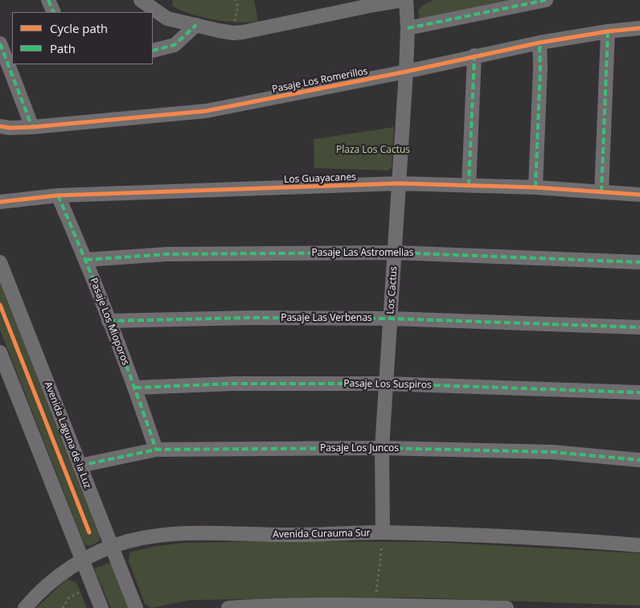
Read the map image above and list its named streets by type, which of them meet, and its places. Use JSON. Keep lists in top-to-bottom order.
{
  "streets": {
    "street": [
      "Pasaje Los Romerillos",
      "Los Guayacanes",
      "Pasaje Las Astromelias",
      "Los Cactus",
      "Pasaje Las Verbenas",
      "Pasaje Los Mioporos",
      "Pasaje Los Suspiros",
      "Avenida Laguna de la Luz",
      "Pasaje Los Juncos",
      "Avenida Curauma Sur"
    ]
  },
  "crossings": [
    ["Pasaje Los Romerillos", "Los Cactus"],
    ["Los Guayacanes", "Los Cactus"],
    ["Los Guayacanes", "Pasaje Los Mioporos"],
    ["Pasaje Las Astromelias", "Los Cactus"],
    ["Pasaje Las Astromelias", "Pasaje Los Mioporos"],
    ["Los Cactus", "Pasaje Las Verbenas"],
    ["Los Cactus", "Pasaje Los Suspiros"],
    ["Los Cactus", "Pasaje Los Juncos"],
    ["Los Cactus", "Avenida Curauma Sur"],
    ["Pasaje Las Verbenas", "Pasaje Los Mioporos"],
    ["Pasaje Los Mioporos", "Pasaje Los Suspiros"],
    ["Pasaje Los Mioporos", "Pasaje Los Juncos"],
    ["Avenida Laguna de la Luz", "Pasaje Los Juncos"],
    ["Avenida Laguna de la Luz", "Avenida Curauma Sur"]
  ],
  "parks": ["Plaza Los Cactus"],
  "legend": ["Cycle path", "Path"]
}
